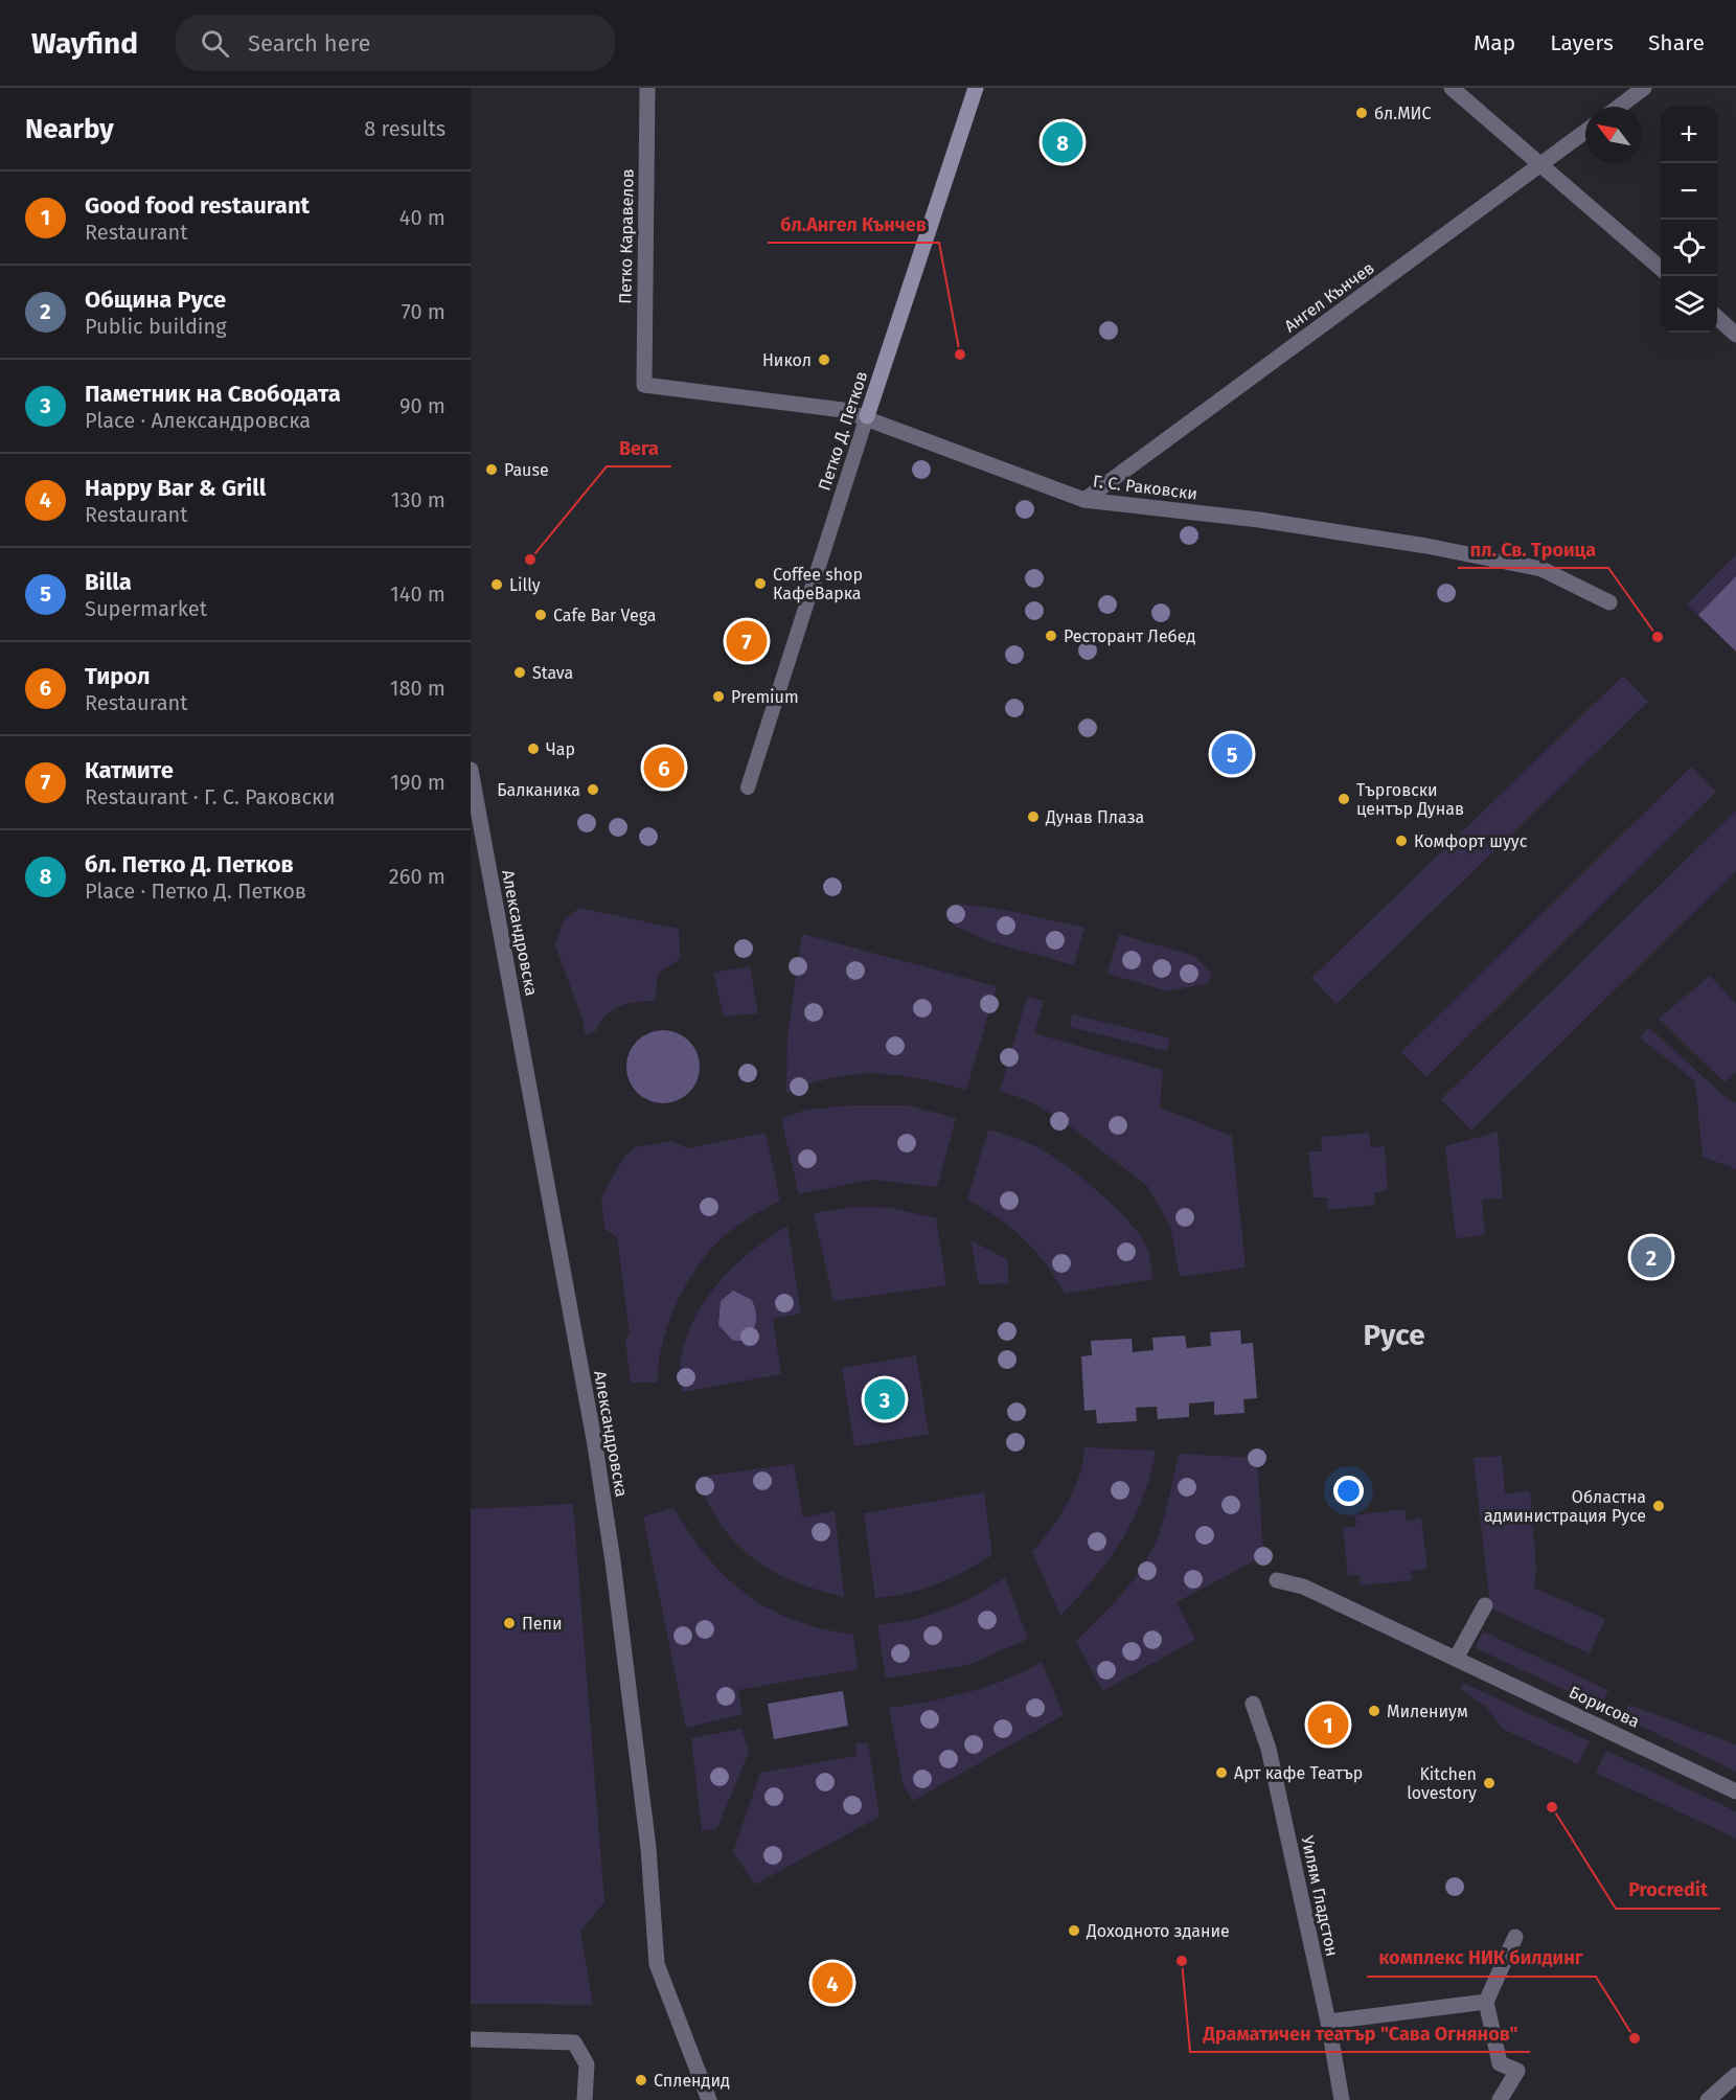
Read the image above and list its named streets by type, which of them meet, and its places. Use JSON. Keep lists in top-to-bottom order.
{
  "streets": {
    "street": [
      "Петко Каравелов",
      "Ангел Кънчев",
      "Петко Д. Петков",
      "Г. С. Раковски",
      "Александровска",
      "Борисова",
      "Уилям Гладстон"
    ]
  },
  "crossings": [
    ["Петко Каравелов", "Г. С. Раковски"],
    ["Ангел Кънчев", "Г. С. Раковски"],
    ["Петко Д. Петков", "Г. С. Раковски"]
  ],
  "districts": ["Русе"],
  "places": [
    "бл.МИС",
    "бл.Ангел Кънчев",
    "Никол",
    "Pause",
    "Вега",
    "Coffee shop КафеВарка",
    "Lilly",
    "Cafe Bar Vega",
    "Ресторант Лебед",
    "пл. Св. Троица",
    "Stava",
    "Premium",
    "Чар",
    "Балканика",
    "Tърговски център Дунав",
    "Дунав Плаза",
    "Комфорт шуус",
    "Областна администрация Русе",
    "Пепи",
    "Милениум",
    "Арт кафе Театър",
    "Kitchen lovestory",
    "Procredit",
    "Доходното здание",
    "Драматичен театър \"Сава Огнянов\"",
    "комплекс НИК билдинг",
    "Сплендид"
  ],
  "north": "top left",
  "page": {
    "header": "Wayfind",
    "search": "Search here",
    "nav": ["Map", "Layers", "Share"],
    "heading": ["Nearby", "8 results"],
    "map_buttons": ["+", "−"],
    "pins": [
      "8",
      "7",
      "5",
      "6",
      "2",
      "3",
      "1",
      "4"
    ],
    "list": [
      {
        "mark": "1",
        "name": "Good food restaurant",
        "note": "Restaurant",
        "value": "40 m"
      },
      {
        "mark": "2",
        "name": "Община Русе",
        "note": "Public building",
        "value": "70 m"
      },
      {
        "mark": "3",
        "name": "Паметник на Свободата",
        "note": "Place · Александровска",
        "value": "90 m"
      },
      {
        "mark": "4",
        "name": "Happy Bar & Grill",
        "note": "Restaurant",
        "value": "130 m"
      },
      {
        "mark": "5",
        "name": "Billa",
        "note": "Supermarket",
        "value": "140 m"
      },
      {
        "mark": "6",
        "name": "Тирол",
        "note": "Restaurant",
        "value": "180 m"
      },
      {
        "mark": "7",
        "name": "Катмите",
        "note": "Restaurant · Г. С. Раковски",
        "value": "190 m"
      },
      {
        "mark": "8",
        "name": "бл. Петко Д. Петков",
        "note": "Place · Петко Д. Петков",
        "value": "260 m"
      }
    ]
  }
}
